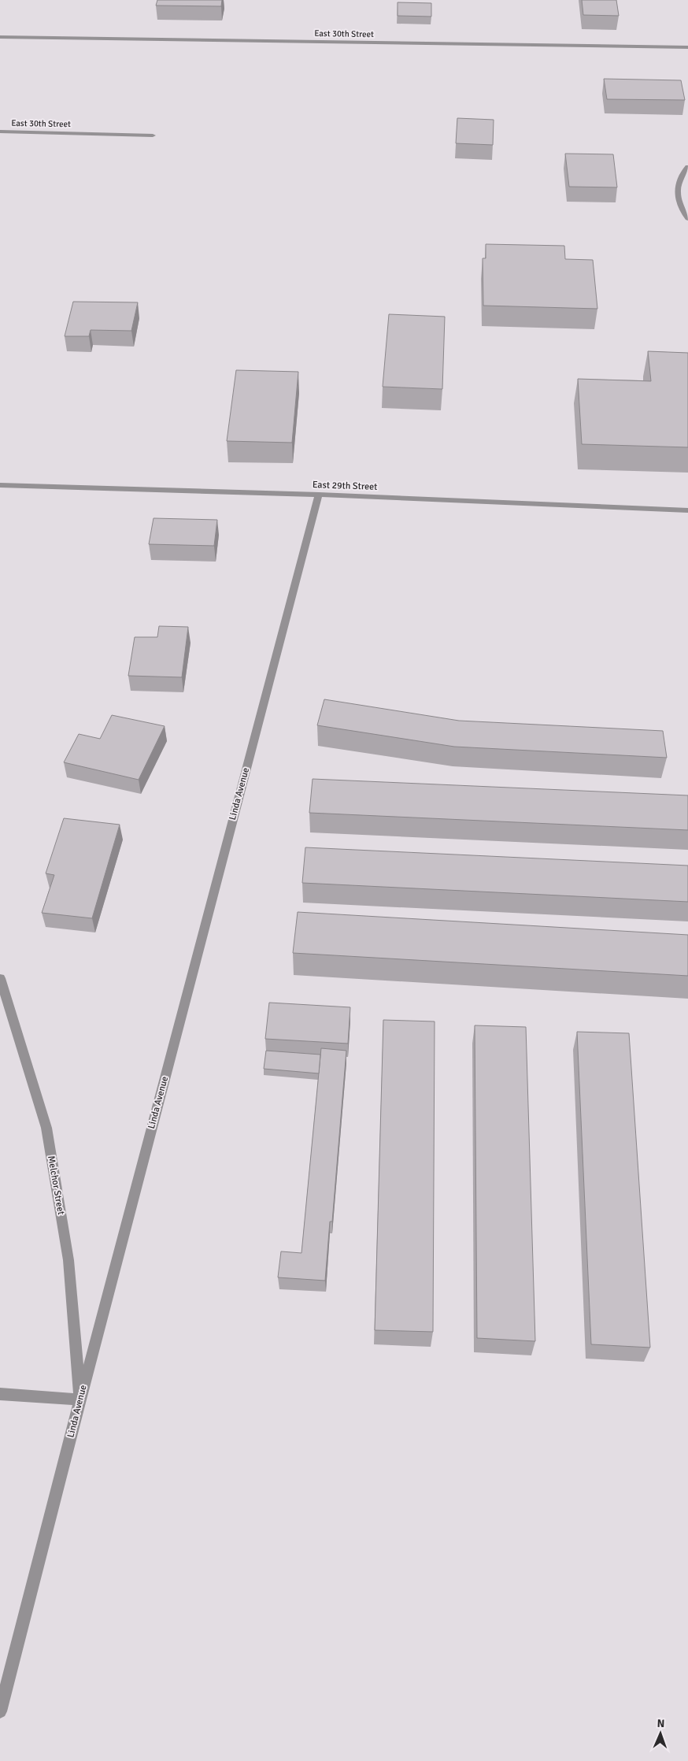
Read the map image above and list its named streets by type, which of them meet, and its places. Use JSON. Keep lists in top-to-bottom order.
{
  "streets": {
    "street": [
      "East 30th Street",
      "East 29th Street",
      "Linda Avenue",
      "Melchor Street"
    ]
  },
  "crossings": [
    ["East 29th Street", "Linda Avenue"],
    ["Linda Avenue", "Melchor Street"]
  ],
  "north": "top"
}
